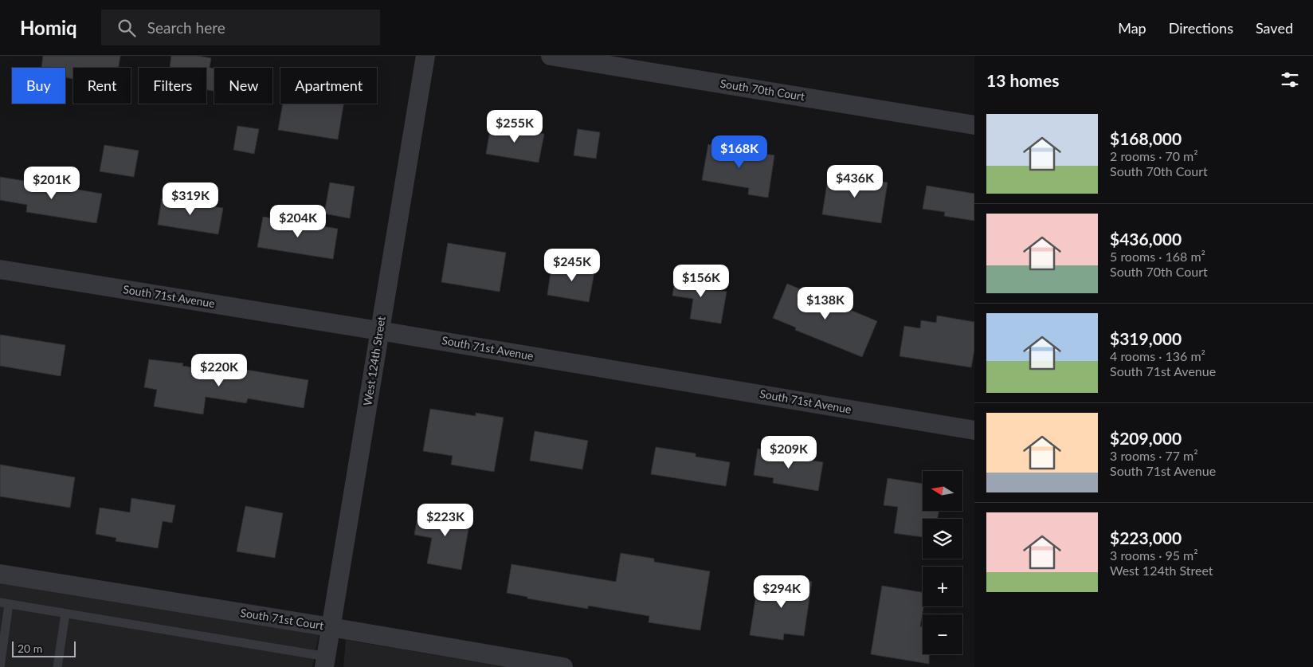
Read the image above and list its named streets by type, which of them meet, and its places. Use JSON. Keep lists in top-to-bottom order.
{
  "streets": {
    "street": [
      "South 70th Court",
      "South 71st Avenue",
      "West 124th Street",
      "South 71st Court"
    ]
  },
  "crossings": [
    ["South 71st Avenue", "West 124th Street"],
    ["West 124th Street", "South 71st Court"]
  ],
  "scale_bar": "20 m",
  "north": "left",
  "page": {
    "header": "Homiq",
    "search": "Search here",
    "nav": ["Map", "Directions", "Saved"],
    "heading": "13 homes",
    "chip": [
      "Buy",
      "Rent",
      "Filters",
      "New",
      "Apartment"
    ],
    "list": [
      {
        "name": "$168,000",
        "note": "2 rooms · 70 m² · South 70th Court"
      },
      {
        "name": "$436,000",
        "note": "5 rooms · 168 m² · South 70th Court"
      },
      {
        "name": "$319,000",
        "note": "4 rooms · 136 m² · South 71st Avenue"
      },
      {
        "name": "$209,000",
        "note": "3 rooms · 77 m² · South 71st Avenue"
      },
      {
        "name": "$223,000",
        "note": "3 rooms · 95 m² · West 124th Street"
      }
    ],
    "price": [
      "$255K",
      "$168K",
      "$436K",
      "$201K",
      "$319K",
      "$204K",
      "$245K",
      "$156K",
      "$138K",
      "$220K",
      "$209K",
      "$223K",
      "$294K"
    ],
    "map_buttons": ["+", "−"],
    "scale": "20 m"
  }
}
